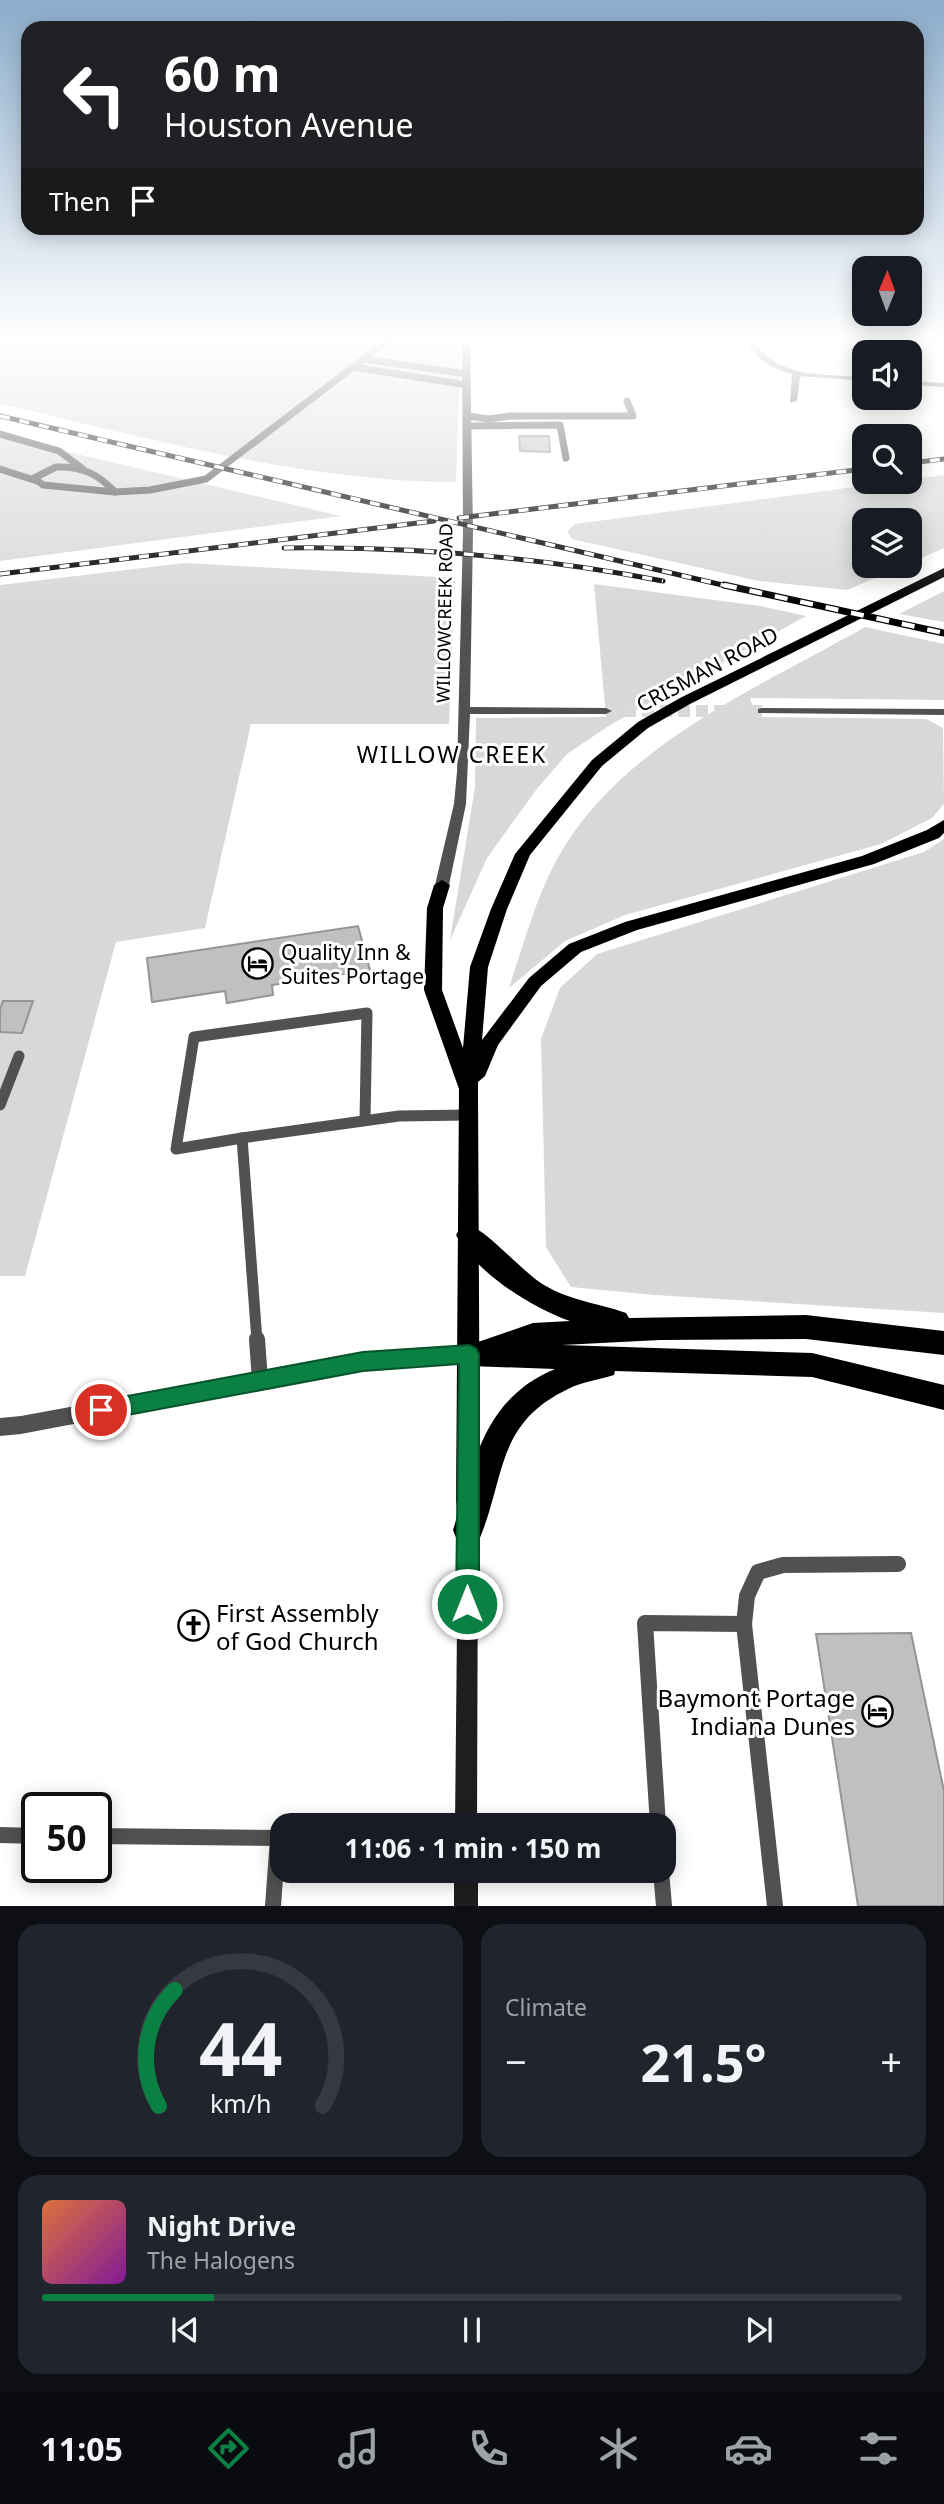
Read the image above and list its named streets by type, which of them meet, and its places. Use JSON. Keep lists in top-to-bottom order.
{
  "streets": {
    "main road": ["CRISMAN ROAD"],
    "street": ["WILLOWCREEK ROAD"]
  },
  "districts": ["WILLOW CREEK"],
  "places": {
    "hotel": ["Quality Inn & Suites Portage", "Baymont Portage Indiana Dunes"],
    "church": ["First Assembly of God Church"]
  },
  "north": "top",
  "page": {
    "turn": ["60 m", "Houston Avenue"],
    "then": "Then",
    "limit": "50",
    "trip": "11:06 · 1 min · 150 m",
    "tile": "Climate",
    "heat": ["−", "21.5°", "+"],
    "song": ["Night Drive", "The Halogens"],
    "tabs": "11:05",
    "gauge": ["44", "km/h"]
  }
}
